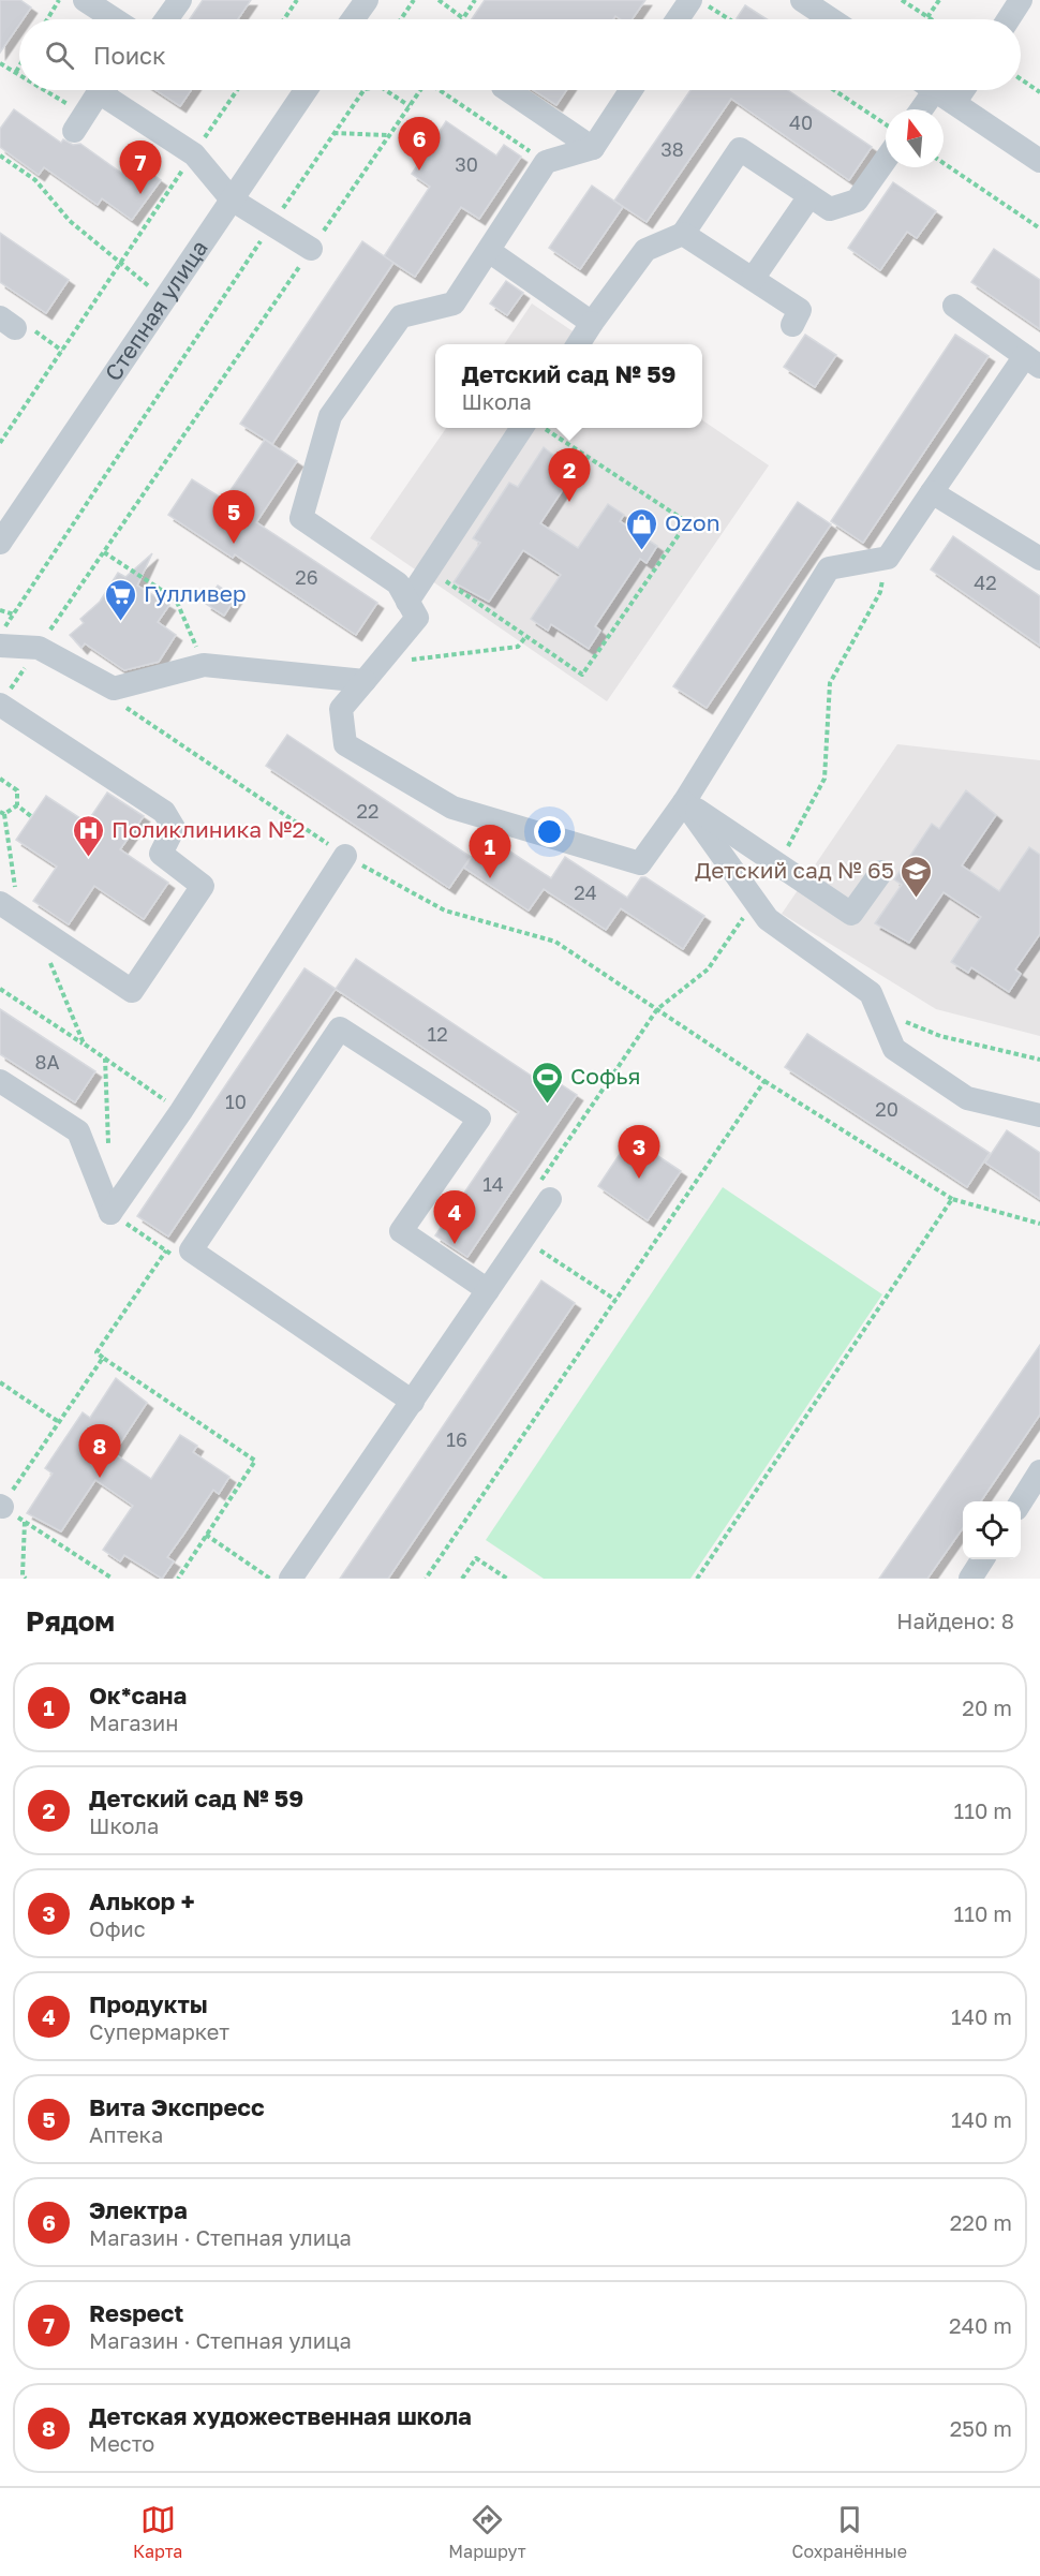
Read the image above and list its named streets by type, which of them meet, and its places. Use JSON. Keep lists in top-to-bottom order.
{
  "streets": {
    "street": ["Степная улица"]
  },
  "places": {
    "shop": ["Ozon"],
    "supermarket": ["Гулливер"],
    "hospital": ["Поликлиника №2"],
    "school or university": ["Детский сад № 65"],
    "sports": ["Софья"]
  },
  "house_numbers": [
    "40",
    "38",
    "30",
    "26",
    "42",
    "22",
    "24",
    "12",
    "8А",
    "10",
    "20",
    "14",
    "16"
  ],
  "north": "top",
  "page": {
    "search": "Поиск",
    "pins": [
      "6",
      "7",
      "2",
      "5",
      "1",
      "3",
      "4",
      "8"
    ],
    "popup": ["Детский сад № 59", "Школа"],
    "heading": ["Рядом", "Найдено: 8"],
    "list": [
      {
        "mark": "1",
        "name": "Ок*сана",
        "note": "Магазин",
        "value": "20 m"
      },
      {
        "mark": "2",
        "name": "Детский сад № 59",
        "note": "Школа",
        "value": "110 m"
      },
      {
        "mark": "3",
        "name": "Алькор +",
        "note": "Офис",
        "value": "110 m"
      },
      {
        "mark": "4",
        "name": "Продукты",
        "note": "Супермаркет",
        "value": "140 m"
      },
      {
        "mark": "5",
        "name": "Вита Экспресс",
        "note": "Аптека",
        "value": "140 m"
      },
      {
        "mark": "6",
        "name": "Электра",
        "note": "Магазин · Степная улица",
        "value": "220 m"
      },
      {
        "mark": "7",
        "name": "Respect",
        "note": "Магазин · Степная улица",
        "value": "240 m"
      },
      {
        "mark": "8",
        "name": "Детская художественная школа",
        "note": "Место",
        "value": "250 m"
      }
    ],
    "nav": ["Карта", "Маршрут", "Сохранённые"]
  }
}
